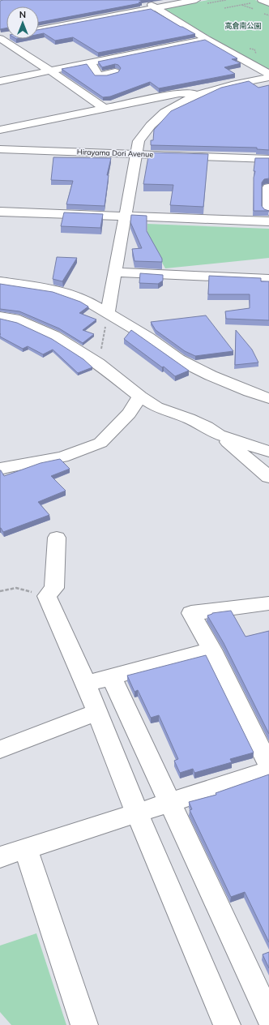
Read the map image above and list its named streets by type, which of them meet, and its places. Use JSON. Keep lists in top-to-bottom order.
{
  "streets": {
    "street": ["Hirayama Dori Avenue"]
  },
  "parks": ["高倉南公園"],
  "north": "top"
}
